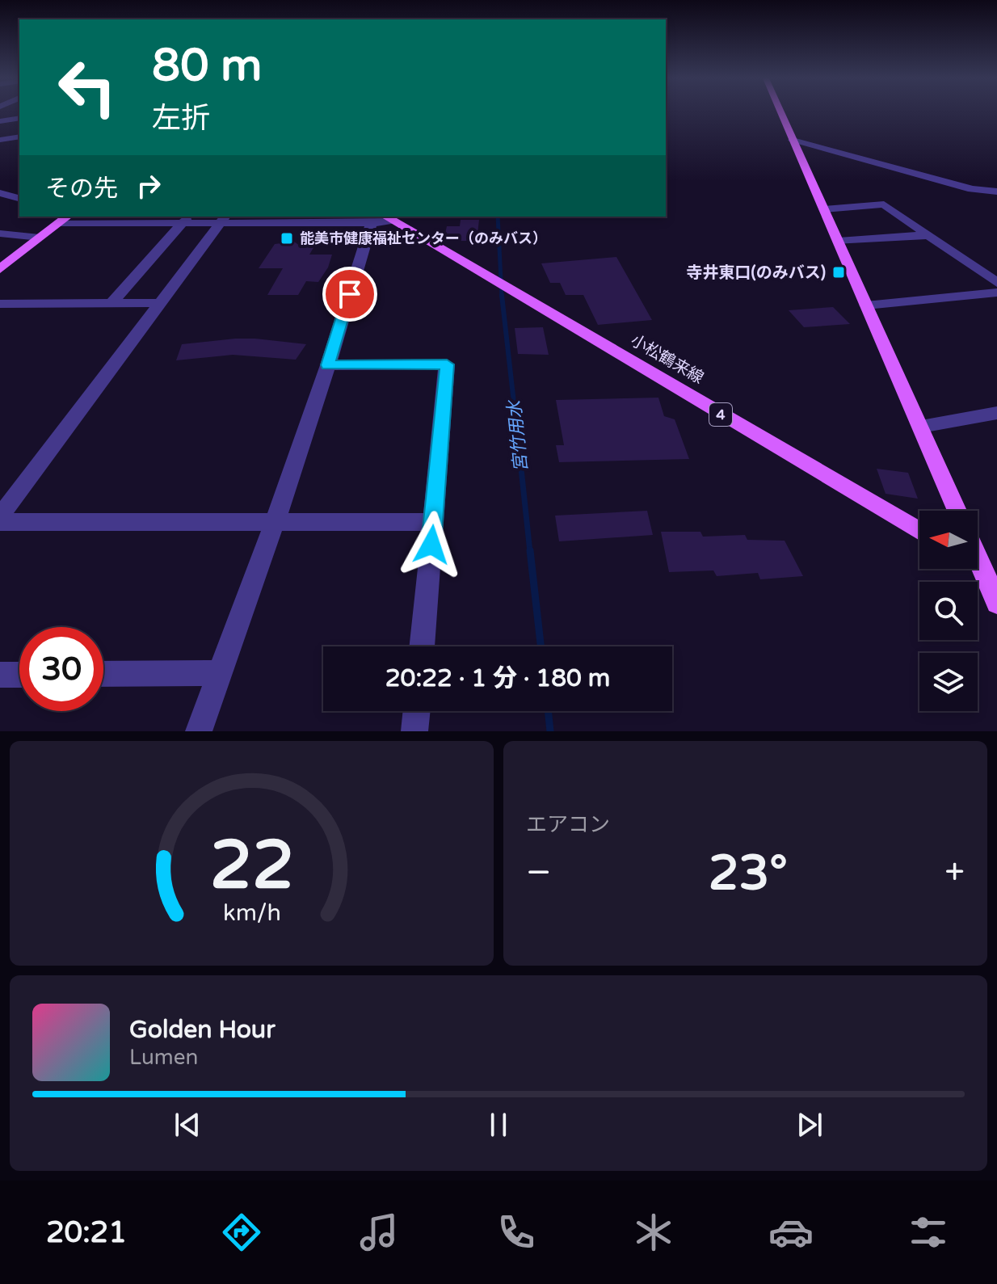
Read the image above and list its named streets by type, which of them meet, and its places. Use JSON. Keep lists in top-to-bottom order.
{
  "streets": {
    "main road": ["小松鶴来線", "4"]
  },
  "water": ["宮竹用水"],
  "places": {
    "transit": ["能美市健康福祉センター（のみバス）", "寺井東口(のみバス)"]
  },
  "north": "left",
  "page": {
    "turn": ["80 m", "左折"],
    "then": "その先",
    "limit": "30",
    "trip": "20:22 · 1 分 · 180 m",
    "tile": "エアコン",
    "heat": ["−", "23°", "+"],
    "song": ["Golden Hour", "Lumen"],
    "tabs": "20:21",
    "gauge": ["22", "km/h"]
  }
}
